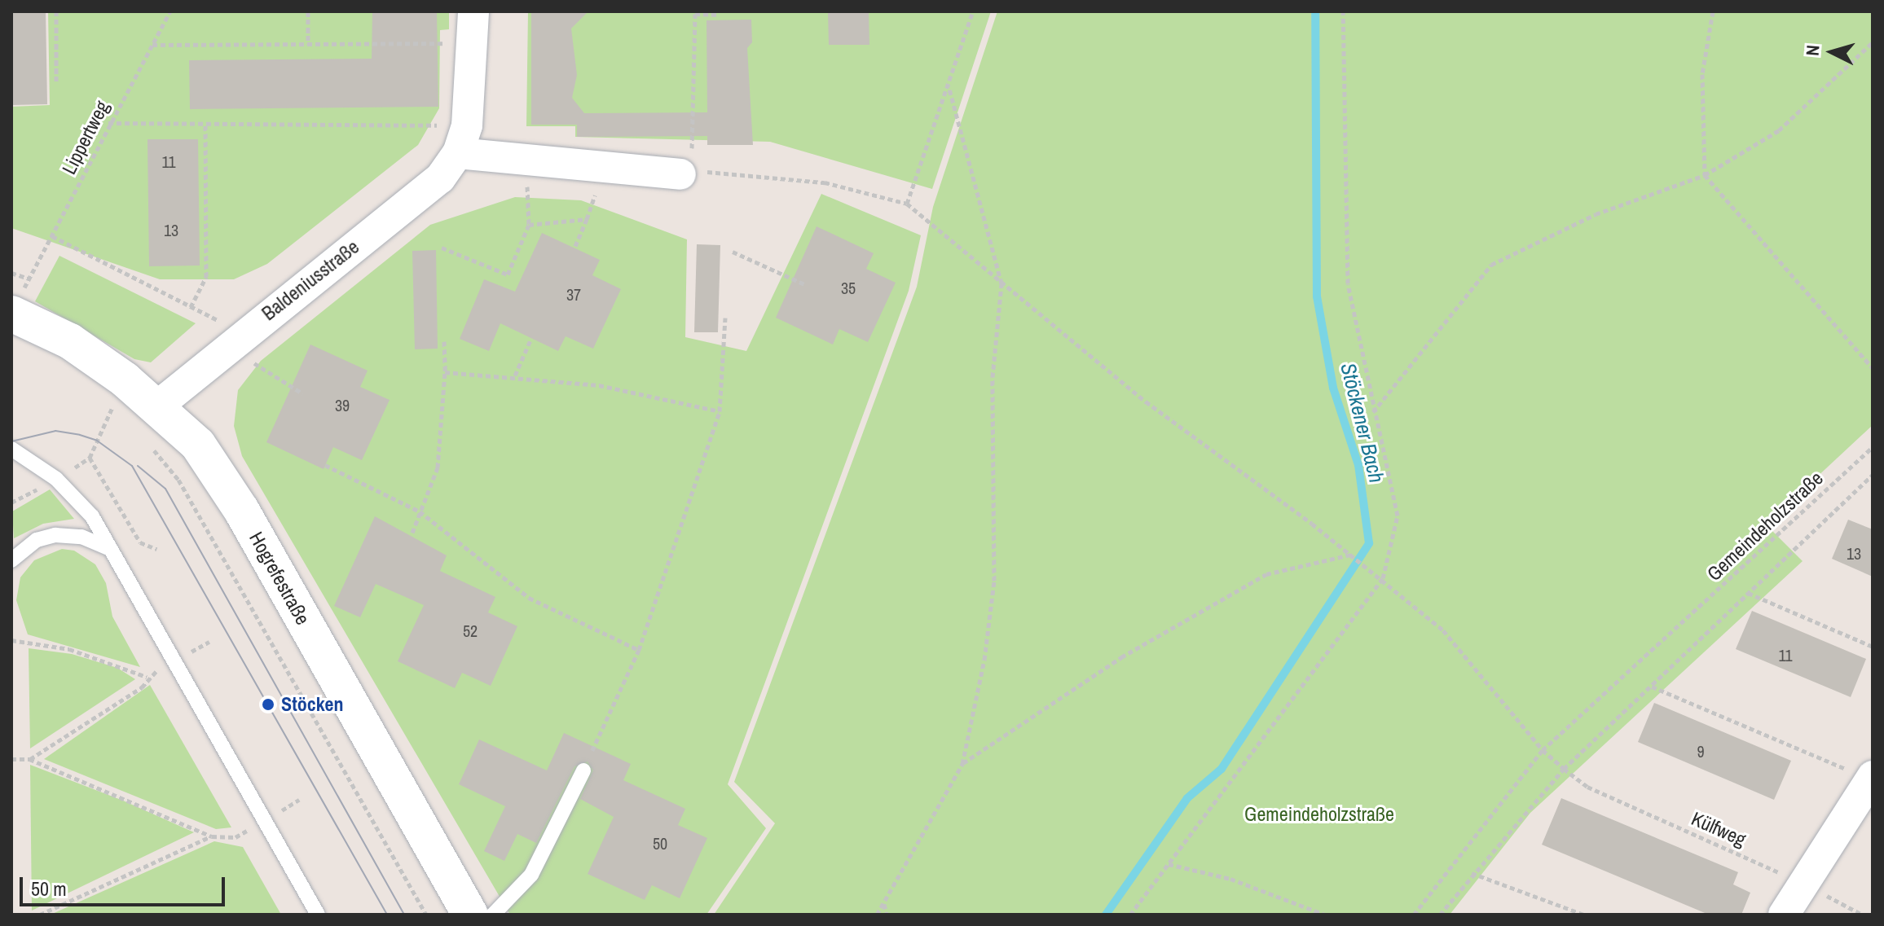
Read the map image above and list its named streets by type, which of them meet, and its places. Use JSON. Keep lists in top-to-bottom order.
{
  "streets": {
    "street": ["Baldeniusstraße", "Hogrefestraße"],
    "path": ["Lippertweg", "Gemeindeholzstraße", "Külfweg"]
  },
  "crossings": [
    ["Baldeniusstraße", "Hogrefestraße"],
    ["Gemeindeholzstraße", "Külfweg"]
  ],
  "water": ["Stöckener Bach"],
  "parks": ["Gemeindeholzstraße"],
  "places": ["Stöcken"],
  "house_numbers": [
    "11",
    "13",
    "35",
    "37",
    "39",
    "13",
    "52",
    "11",
    "9",
    "50"
  ],
  "scale_bar": "50 m",
  "north": "left"
}
